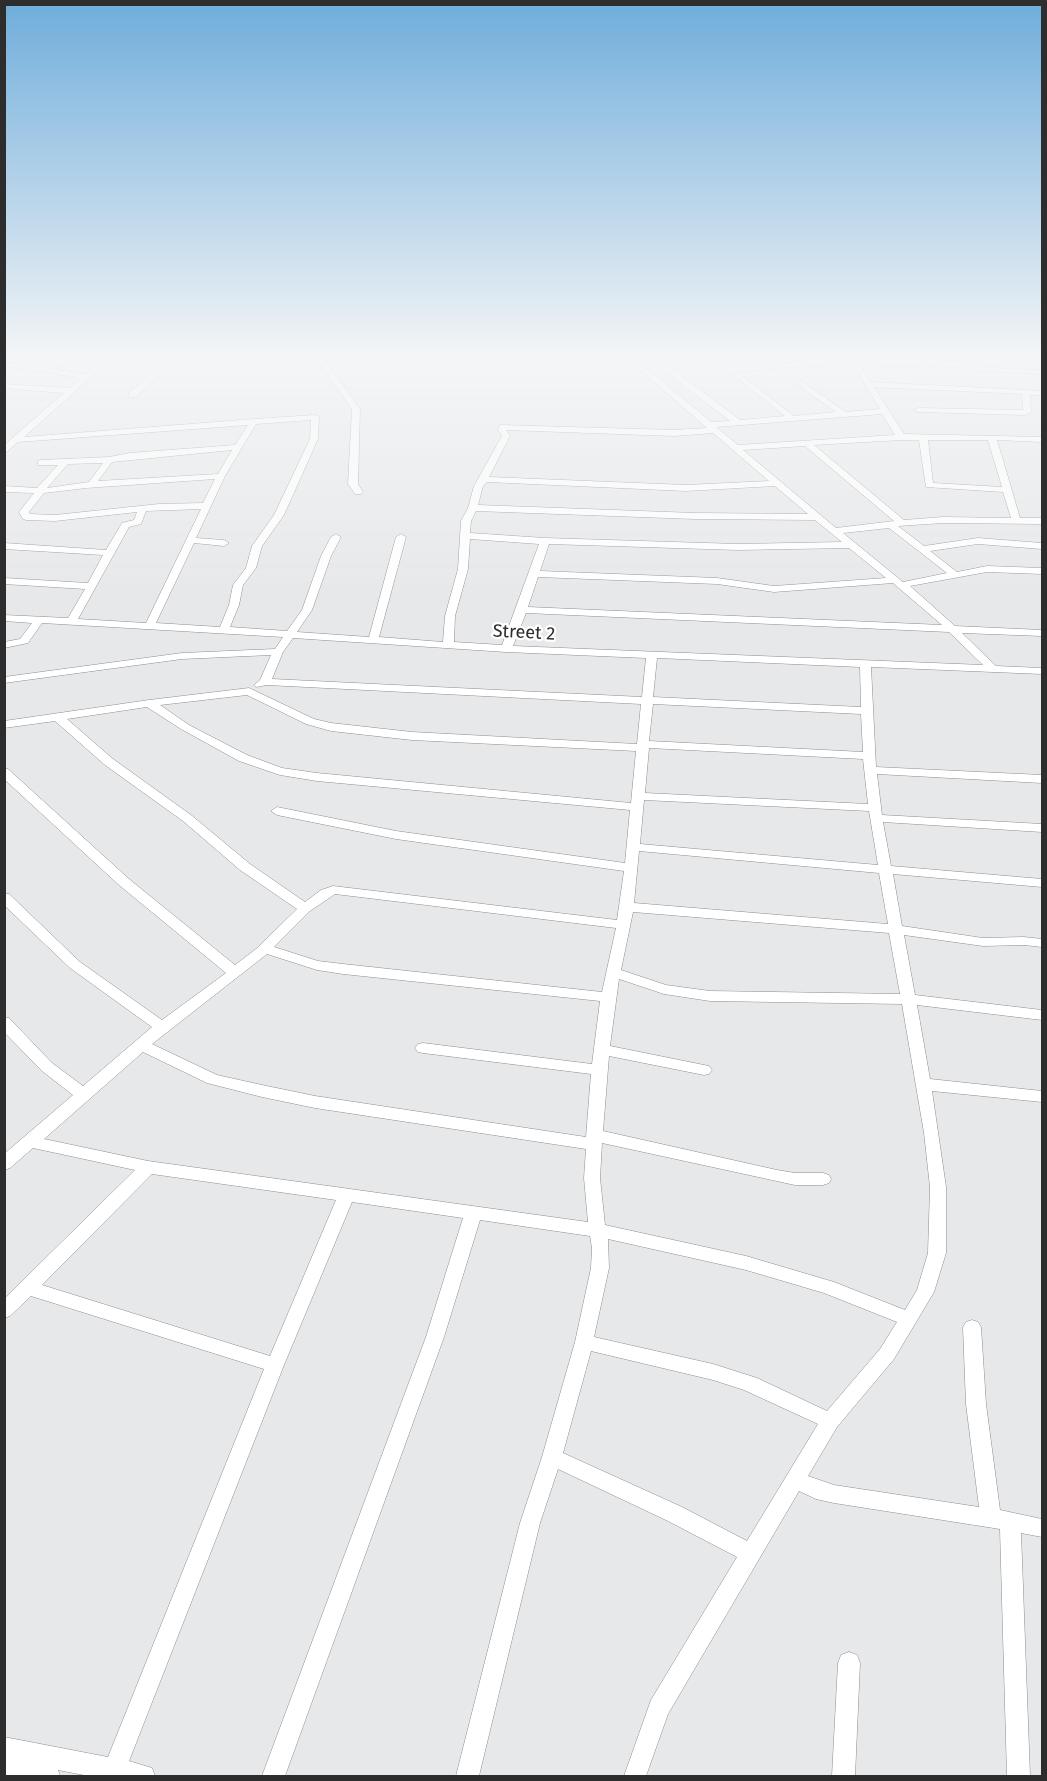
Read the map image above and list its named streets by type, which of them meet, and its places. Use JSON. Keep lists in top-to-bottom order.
{
  "streets": {
    "street": ["Street 2"]
  }
}
